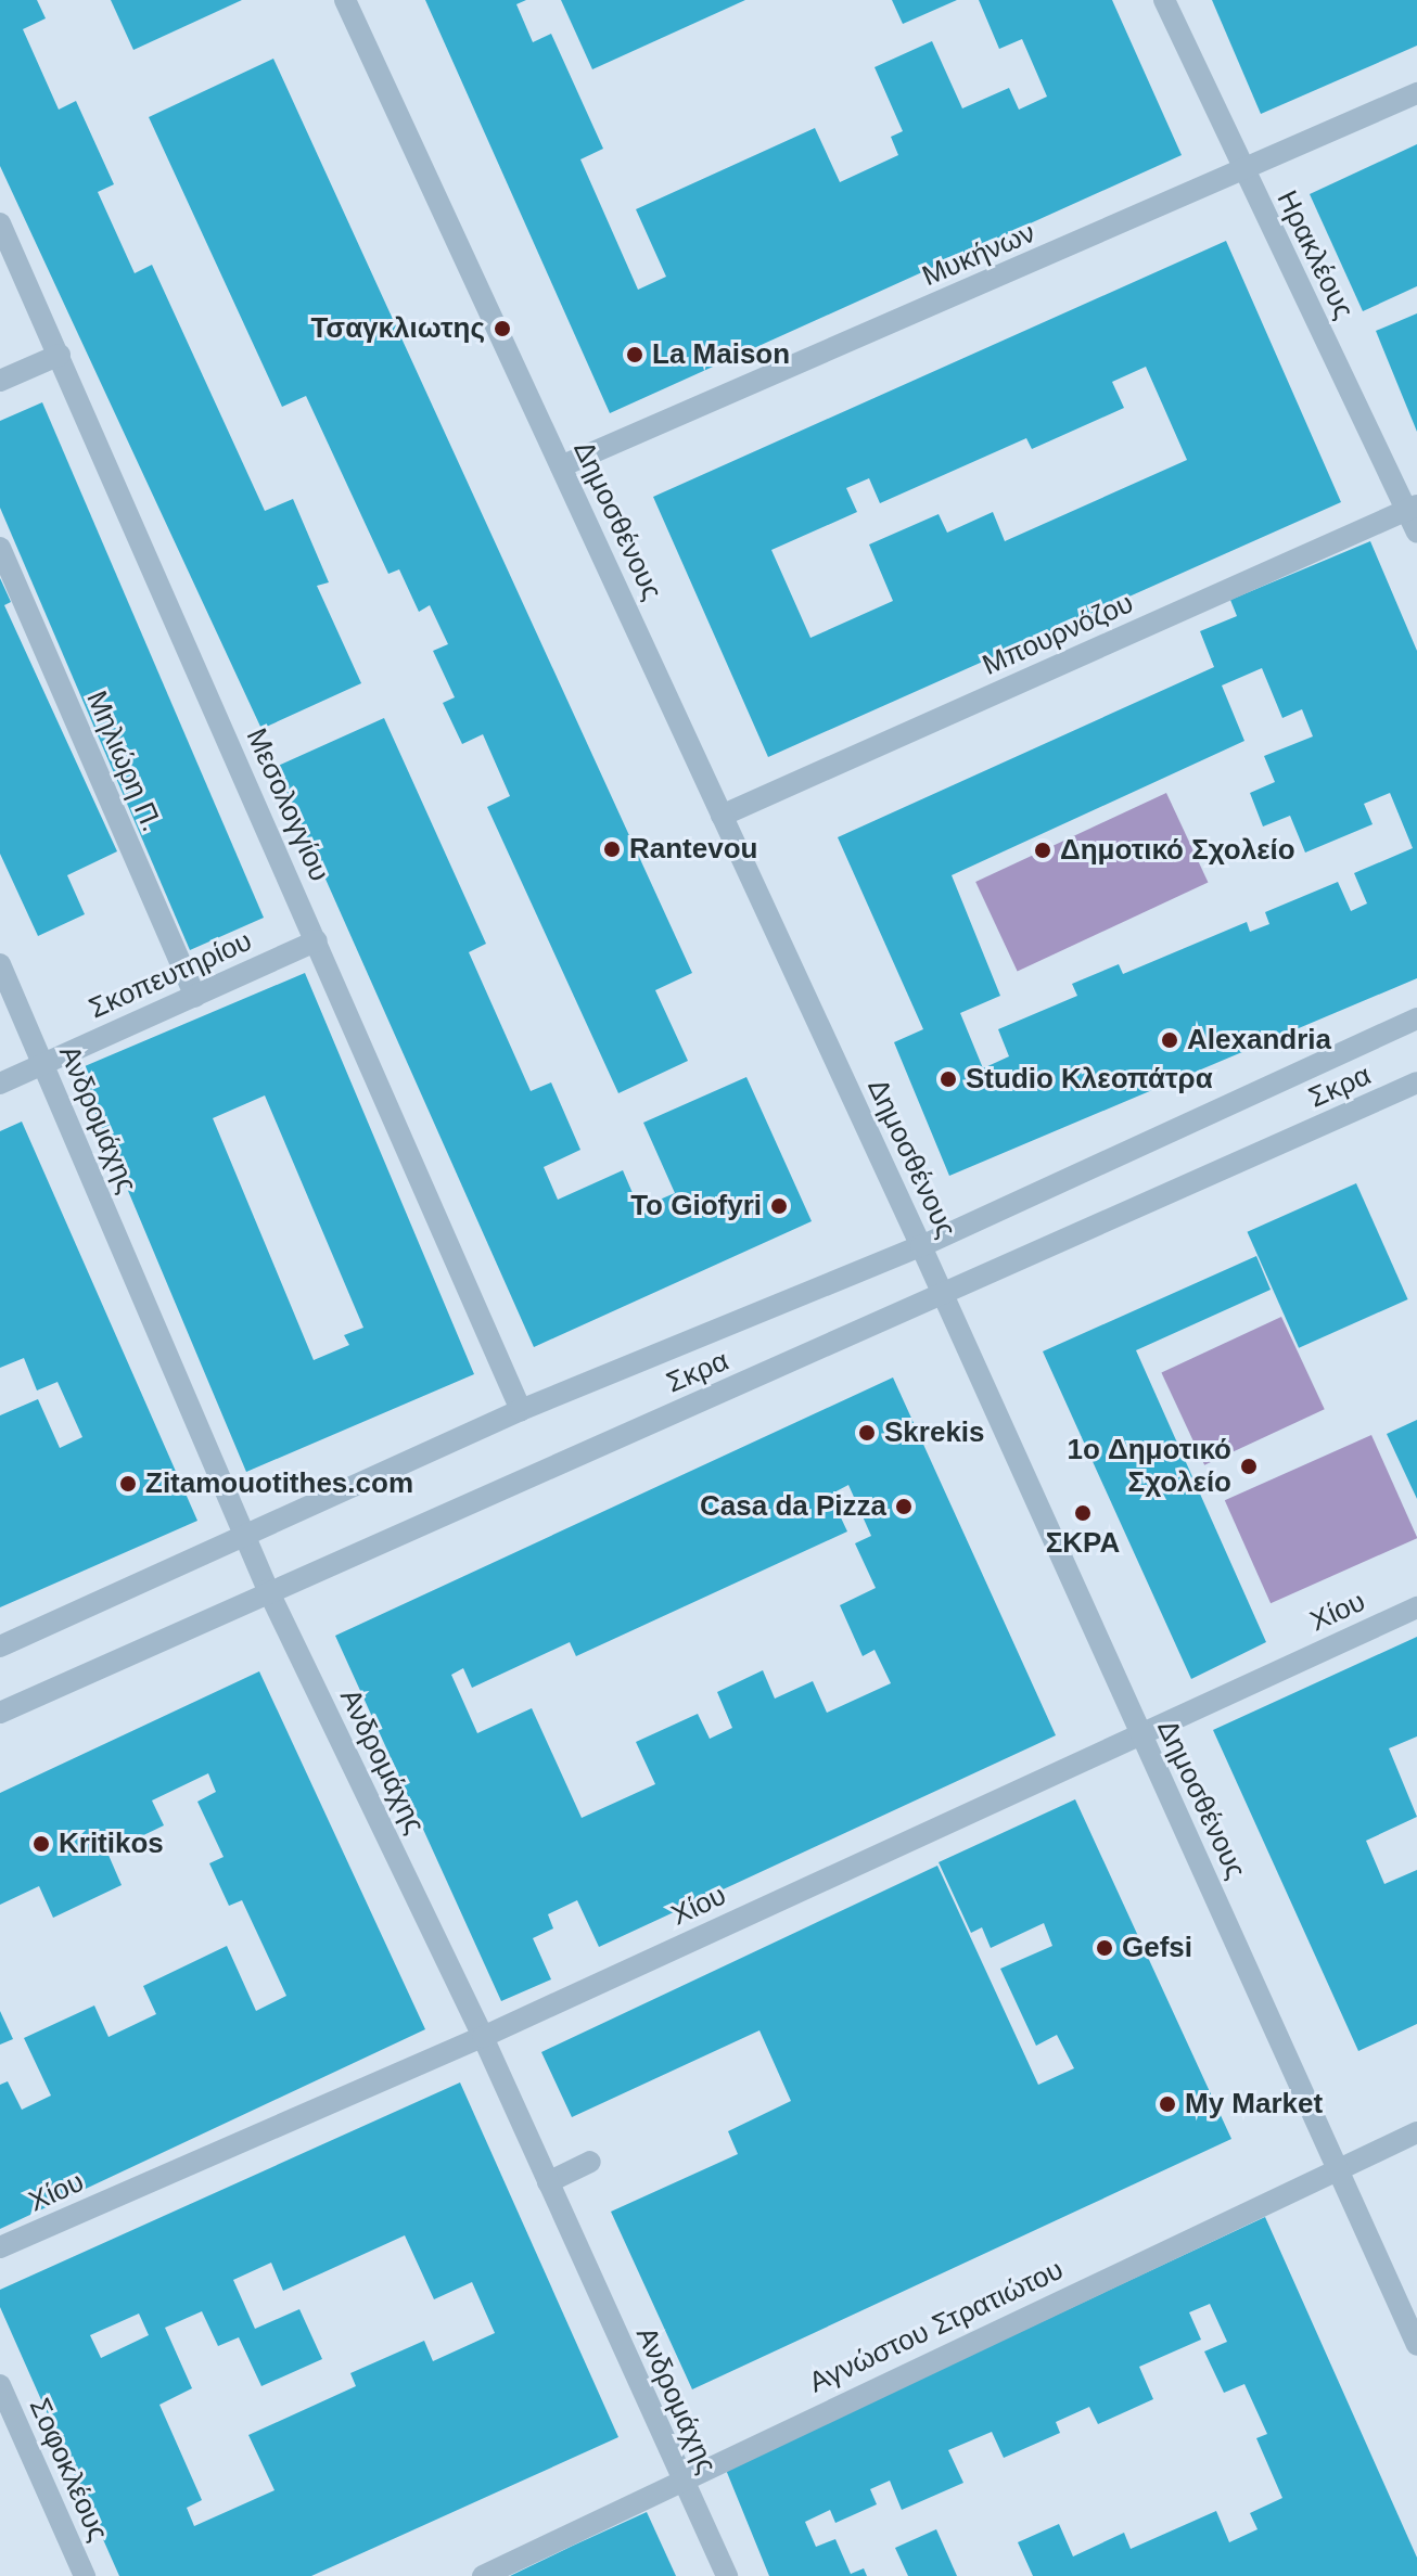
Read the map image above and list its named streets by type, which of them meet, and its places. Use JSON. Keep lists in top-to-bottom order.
{
  "streets": {
    "street": [
      "Μυκήνων",
      "Ηρακλέους",
      "Δημοσθένους",
      "Μπουρνόζου",
      "Μηλιώρη Π.",
      "Μεσολογγίου",
      "Σκοπευτηρίου",
      "Σκρα",
      "Ανδρομάχης",
      "Χίου",
      "Αγνώστου Στρατιώτου",
      "Σοφοκλέους"
    ]
  },
  "crossings": [
    ["Μυκήνων", "Ηρακλέους"],
    ["Μυκήνων", "Δημοσθένους"],
    ["Ηρακλέους", "Μπουρνόζου"],
    ["Δημοσθένους", "Μπουρνόζου"],
    ["Δημοσθένους", "Σκρα"],
    ["Δημοσθένους", "Χίου"],
    ["Δημοσθένους", "Αγνώστου Στρατιώτου"],
    ["Μηλιώρη Π.", "Σκοπευτηρίου"],
    ["Μεσολογγίου", "Σκοπευτηρίου"],
    ["Μεσολογγίου", "Σκρα"],
    ["Σκοπευτηρίου", "Ανδρομάχης"],
    ["Σκρα", "Ανδρομάχης"],
    ["Ανδρομάχης", "Χίου"],
    ["Ανδρομάχης", "Αγνώστου Στρατιώτου"]
  ],
  "places": [
    "Τσαγκλιωτης",
    "La Maison",
    "Rantevou",
    "Δημοτικό Σχολείο",
    "Alexandria",
    "Studio Κλεοπάτρα",
    "To Giofyri",
    "Skrekis",
    "1o Δημοτικό Σχολείο",
    "Zitamouotithes.com",
    "Casa da Pizza",
    "ΣΚΡΑ",
    "Kritikos",
    "Gefsi",
    "My Market"
  ]
}
